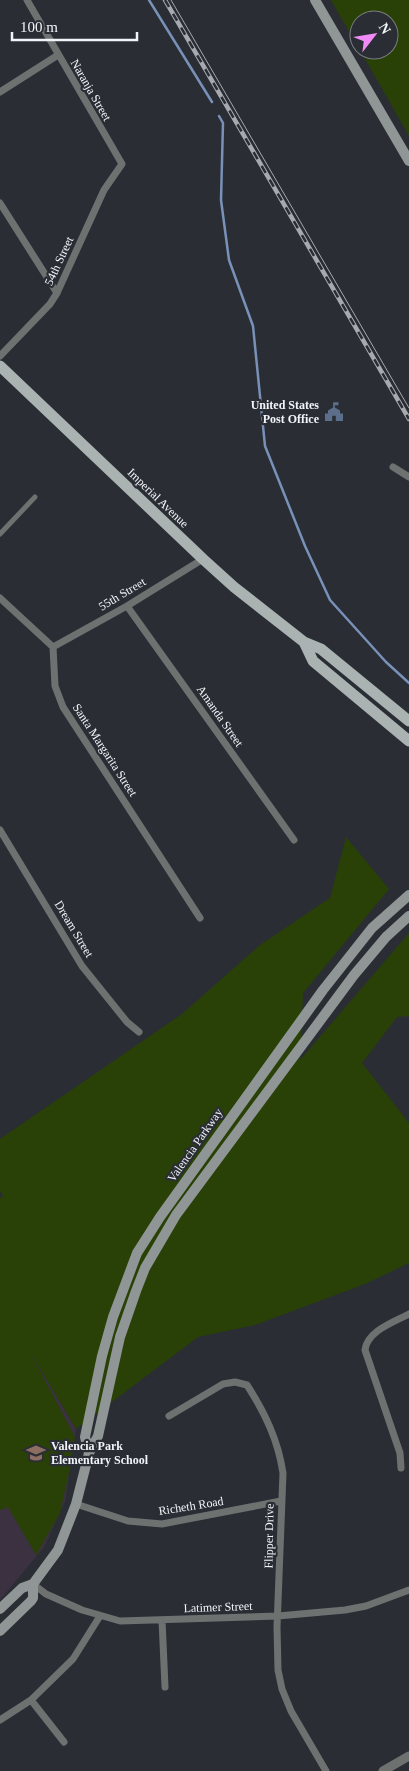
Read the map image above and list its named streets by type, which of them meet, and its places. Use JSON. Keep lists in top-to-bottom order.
{
  "streets": {
    "main road": ["Imperial Avenue", "Valencia Parkway"],
    "street": [
      "Naranja Street",
      "54th Street",
      "55th Street",
      "Amanda Street",
      "Santa Margarita Street",
      "Dream Street",
      "Richeth Road",
      "Flipper Drive",
      "Latimer Street"
    ]
  },
  "crossings": [
    ["Naranja Street", "54th Street"],
    ["Imperial Avenue", "55th Street"],
    ["55th Street", "Amanda Street"],
    ["55th Street", "Santa Margarita Street"],
    ["Valencia Parkway", "Richeth Road"],
    ["Valencia Parkway", "Latimer Street"],
    ["Richeth Road", "Flipper Drive"],
    ["Flipper Drive", "Latimer Street"]
  ],
  "places": {
    "public building": ["United States Post Office"],
    "school or university": ["Valencia Park Elementary School"]
  },
  "scale_bar": "100 m",
  "north": "top right"
}
